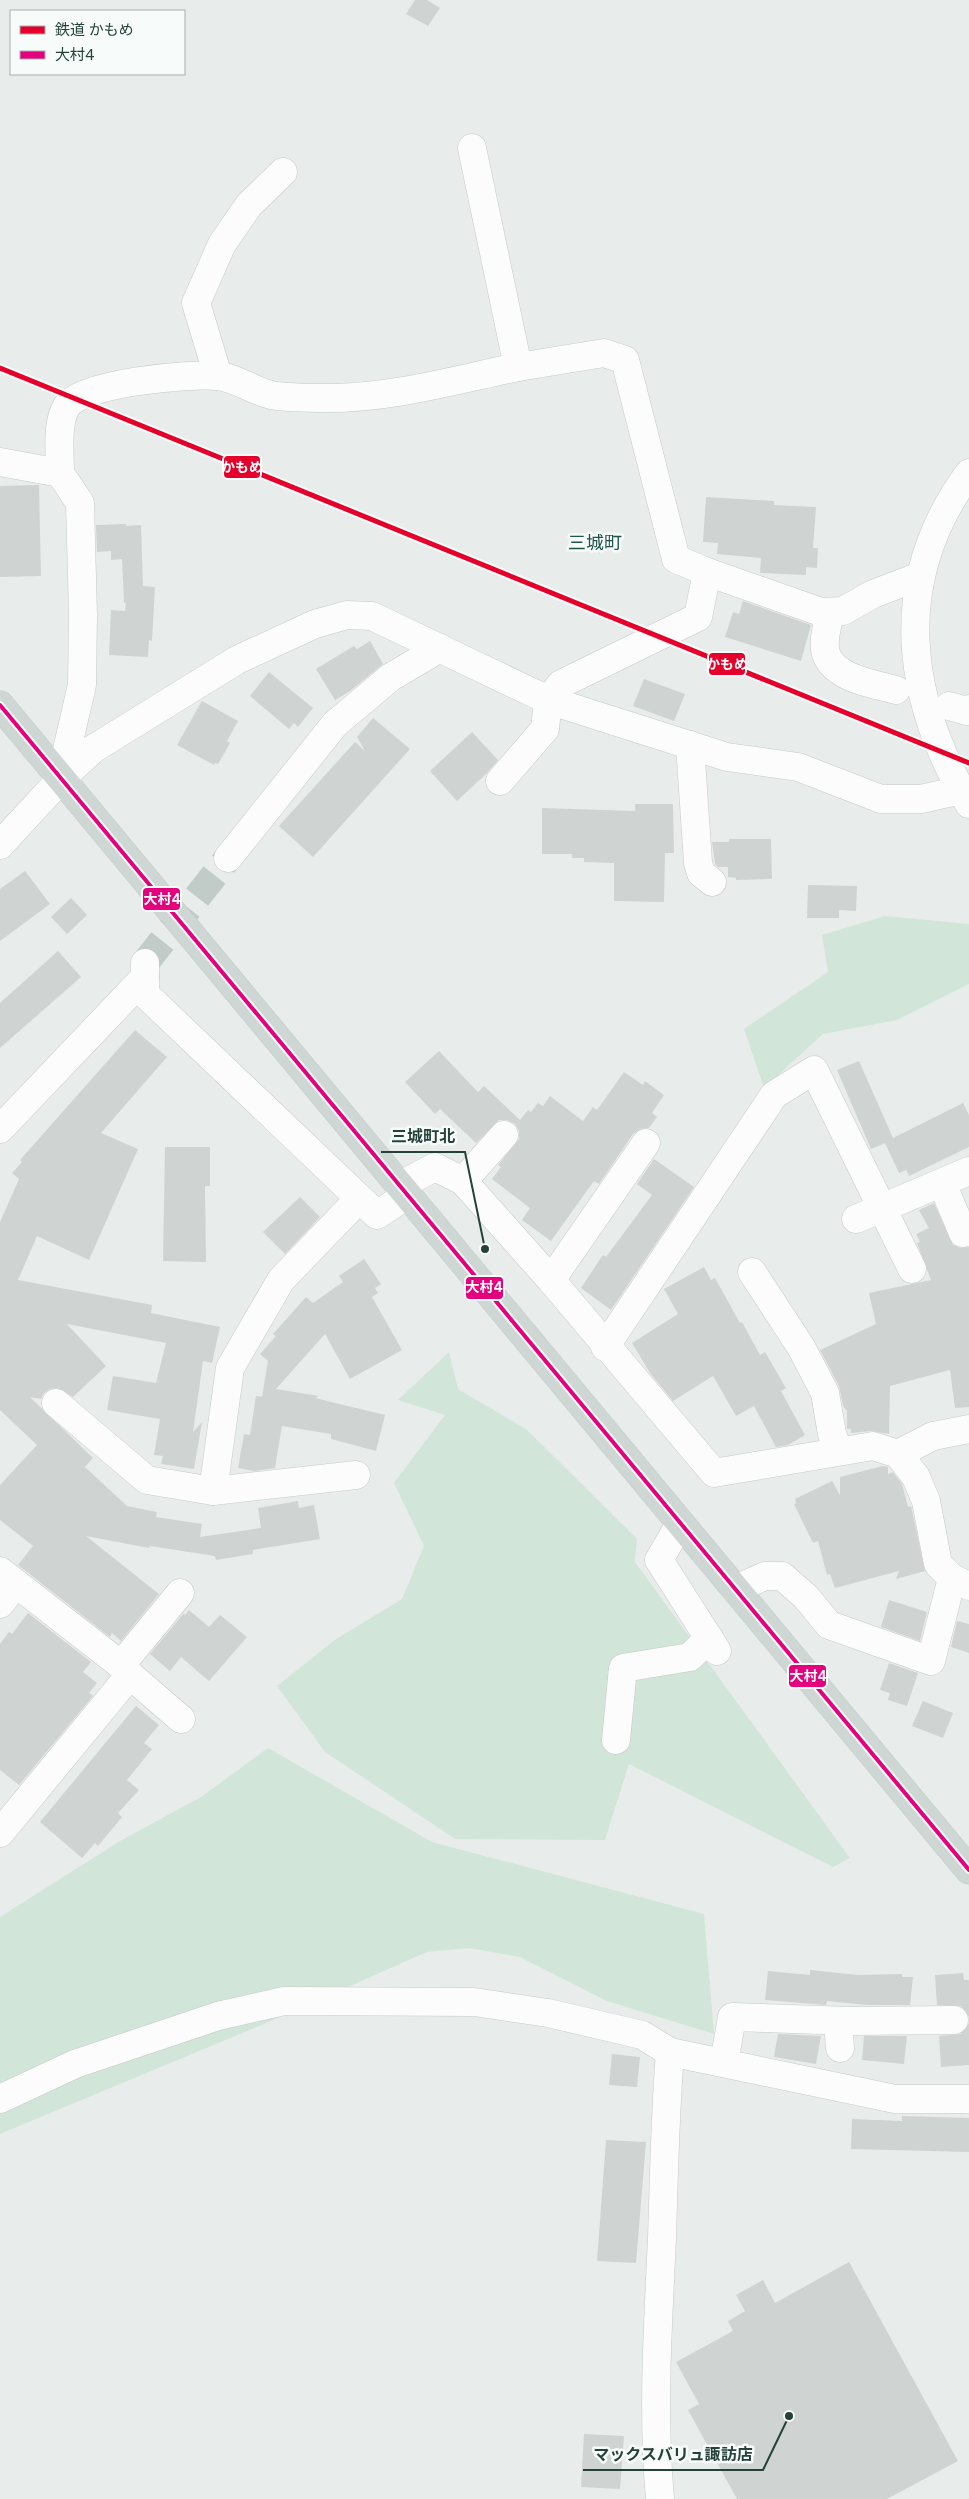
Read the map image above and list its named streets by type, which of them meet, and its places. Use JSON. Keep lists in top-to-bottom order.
{
  "districts": ["三城町"],
  "places": ["三城町北", "マックスバリュ諏訪店"],
  "lines": ["rail line かもめ", "transit line 大村4"],
  "legend": ["鉄道 かもめ", "大村4"]
}
